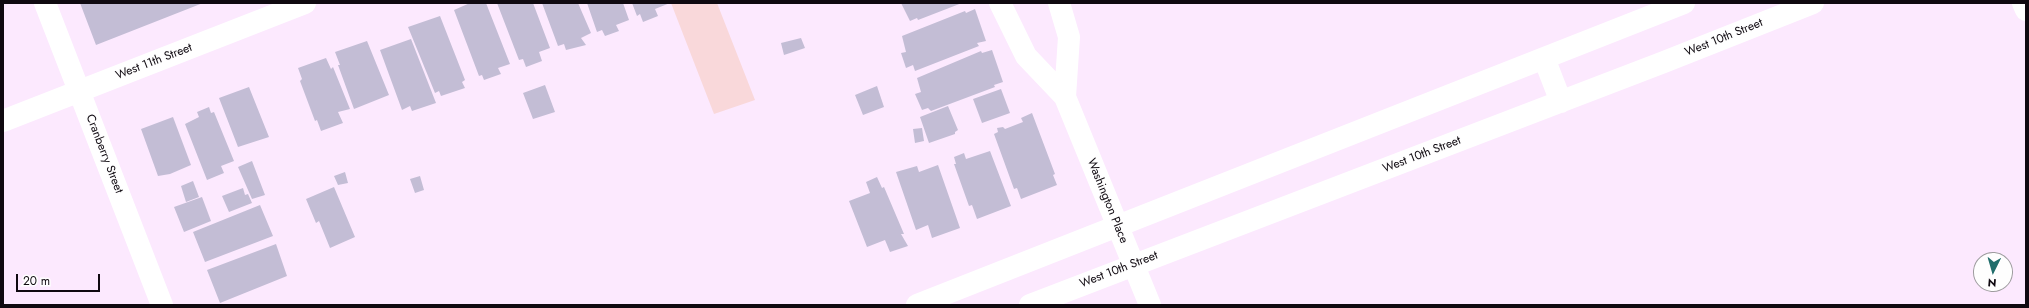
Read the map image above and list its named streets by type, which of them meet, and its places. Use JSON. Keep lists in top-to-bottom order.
{
  "streets": {
    "street": [
      "West 10th Street",
      "West 11th Street",
      "Cranberry Street",
      "Washington Place"
    ]
  },
  "crossings": [
    ["West 10th Street", "Washington Place"],
    ["West 11th Street", "Cranberry Street"]
  ],
  "scale_bar": "20 m",
  "north": "bottom"
}
